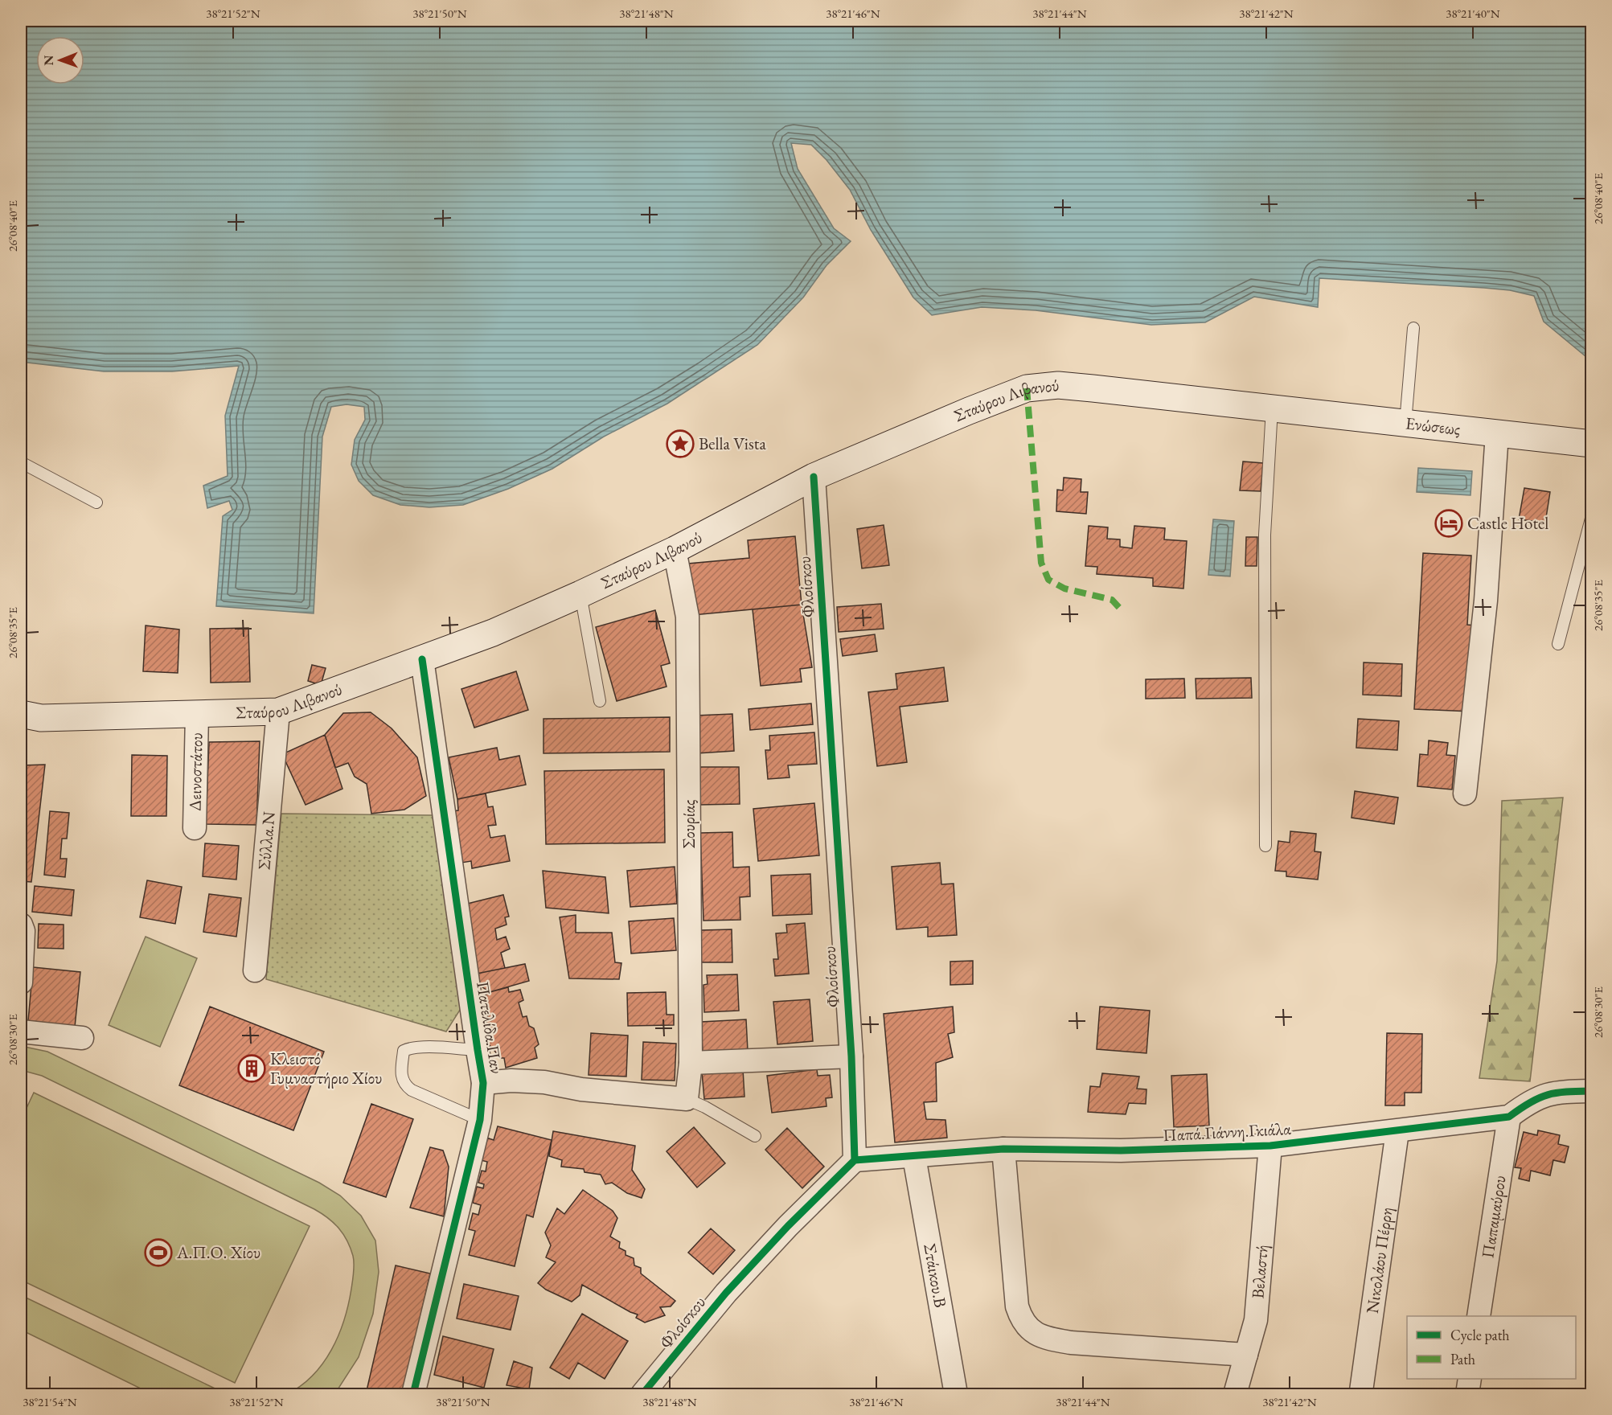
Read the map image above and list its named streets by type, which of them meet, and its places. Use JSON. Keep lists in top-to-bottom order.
{
  "streets": {
    "main road": ["Σταύρου Λιβανού", "Ενώσεως"],
    "street": [
      "Φλοίσκου",
      "Δεινοστάτου",
      "Σουρίας",
      "Σύλλα.Ν",
      "Πατελίδα.Παν",
      "Παπά.Γιάννη.Γκιάλα",
      "Παπαμαύρου",
      "Νικολάου Πέρρη",
      "Βελαστή",
      "Στάικου.Β"
    ]
  },
  "crossings": [
    ["Σταύρου Λιβανού", "Ενώσεως"],
    ["Σταύρου Λιβανού", "Φλοίσκου"],
    ["Σταύρου Λιβανού", "Δεινοστάτου"],
    ["Σταύρου Λιβανού", "Σουρίας"],
    ["Σταύρου Λιβανού", "Σύλλα.Ν"],
    ["Σταύρου Λιβανού", "Πατελίδα.Παν"],
    ["Φλοίσκου", "Παπά.Γιάννη.Γκιάλα"],
    ["Σουρίας", "Πατελίδα.Παν"],
    ["Παπά.Γιάννη.Γκιάλα", "Παπαμαύρου"],
    ["Παπά.Γιάννη.Γκιάλα", "Νικολάου Πέρρη"],
    ["Παπά.Γιάννη.Γκιάλα", "Βελαστή"],
    ["Παπά.Γιάννη.Γκιάλα", "Στάικου.Β"]
  ],
  "places": {
    "place": ["Bella Vista"],
    "hotel": ["Castle Hotel"],
    "building": ["Κλειστό Γυμναστήριο Χίου"],
    "sports": ["Α.Π.Ο. Χίου"]
  },
  "legend": ["Cycle path", "Path"],
  "north": "left",
  "coordinates": [
    "38°21'52\"N",
    "38°21'50\"N",
    "38°21'48\"N",
    "38°21'46\"N",
    "38°21'44\"N",
    "38°21'42\"N",
    "38°21'40\"N",
    "26°08'40\"E",
    "26°08'35\"E",
    "26°08'30\"E",
    "38°21'54\"N"
  ]
}
